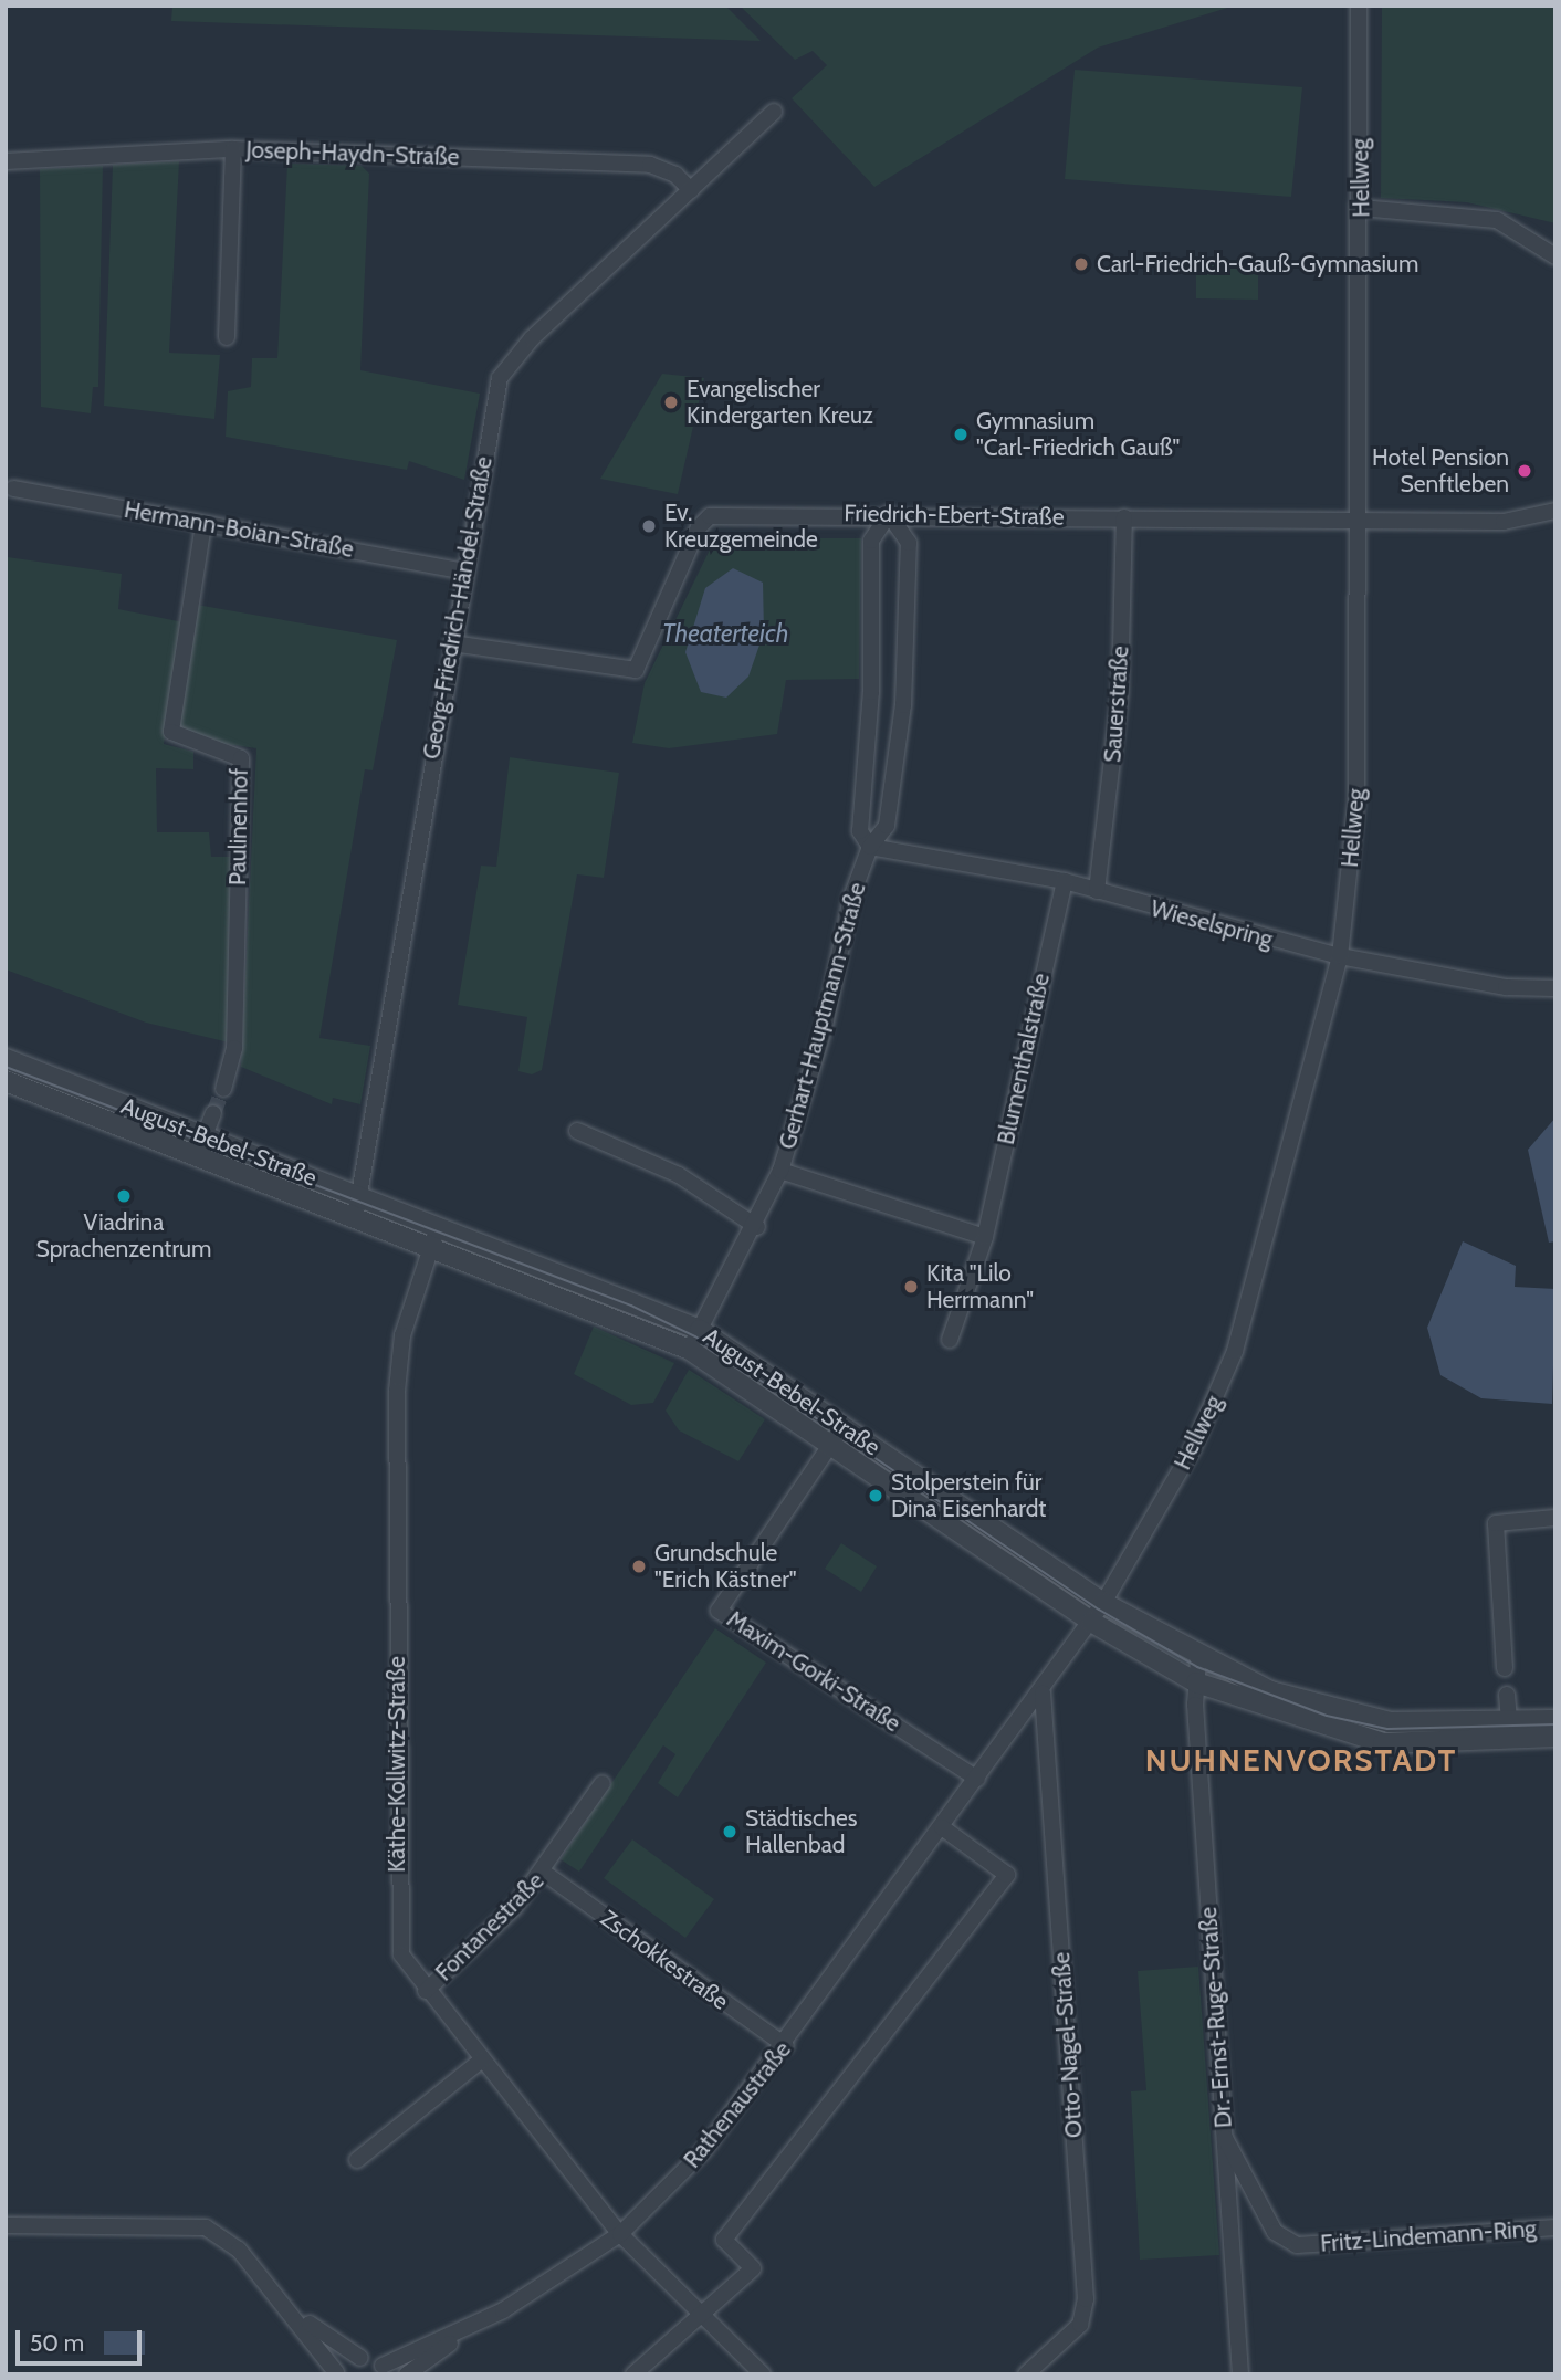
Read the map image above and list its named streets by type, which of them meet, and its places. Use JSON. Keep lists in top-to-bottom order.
{
  "streets": {
    "street": [
      "Joseph-Haydn-Straße",
      "Hellweg",
      "Friedrich-Ebert-Straße",
      "Hermann-Boian-Straße",
      "Georg-Friedrich-Händel-Straße",
      "Sauerstraße",
      "Paulinenhof",
      "Wieselspring",
      "Gerhart-Hauptmann-Straße",
      "Blumenthalstraße",
      "August-Bebel-Straße",
      "Maxim-Gorki-Straße",
      "Käthe-Kollwitz-Straße",
      "Fontanestraße",
      "Zschokkestraße",
      "Dr.-Ernst-Ruge-Straße",
      "Otto-Nagel-Straße",
      "Rathenaustraße",
      "Fritz-Lindemann-Ring"
    ]
  },
  "crossings": [
    ["Joseph-Haydn-Straße", "Georg-Friedrich-Händel-Straße"],
    ["Hellweg", "Friedrich-Ebert-Straße"],
    ["Hellweg", "Wieselspring"],
    ["Hellweg", "August-Bebel-Straße"],
    ["Hellweg", "Rathenaustraße"],
    ["Friedrich-Ebert-Straße", "Georg-Friedrich-Händel-Straße"],
    ["Friedrich-Ebert-Straße", "Sauerstraße"],
    ["Friedrich-Ebert-Straße", "Gerhart-Hauptmann-Straße"],
    ["Hermann-Boian-Straße", "Georg-Friedrich-Händel-Straße"],
    ["Hermann-Boian-Straße", "Paulinenhof"],
    ["Georg-Friedrich-Händel-Straße", "August-Bebel-Straße"],
    ["Sauerstraße", "Wieselspring"],
    ["Wieselspring", "Gerhart-Hauptmann-Straße"],
    ["Wieselspring", "Blumenthalstraße"],
    ["Gerhart-Hauptmann-Straße", "August-Bebel-Straße"],
    ["August-Bebel-Straße", "Maxim-Gorki-Straße"],
    ["August-Bebel-Straße", "Käthe-Kollwitz-Straße"],
    ["August-Bebel-Straße", "Dr.-Ernst-Ruge-Straße"],
    ["August-Bebel-Straße", "Rathenaustraße"],
    ["Maxim-Gorki-Straße", "Rathenaustraße"],
    ["Käthe-Kollwitz-Straße", "Fontanestraße"],
    ["Käthe-Kollwitz-Straße", "Rathenaustraße"],
    ["Fontanestraße", "Zschokkestraße"],
    ["Zschokkestraße", "Rathenaustraße"],
    ["Dr.-Ernst-Ruge-Straße", "Fritz-Lindemann-Ring"],
    ["Otto-Nagel-Straße", "Rathenaustraße"]
  ],
  "districts": ["NUHNENVORSTADT"],
  "water": ["Theaterteich"],
  "places": [
    "Carl-Friedrich-Gauß-Gymnasium",
    "Evangelischer Kindergarten Kreuz",
    "Gymnasium \"Carl-Friedrich Gauß\"",
    "Hotel Pension Senftleben",
    "Ev. Kreuzgemeinde",
    "Viadrina Sprachenzentrum",
    "Kita \"Lilo Herrmann\"",
    "Stolperstein für Dina Eisenhardt",
    "Grundschule \"Erich Kästner\"",
    "Städtisches Hallenbad"
  ],
  "scale_bar": "50 m"
}
